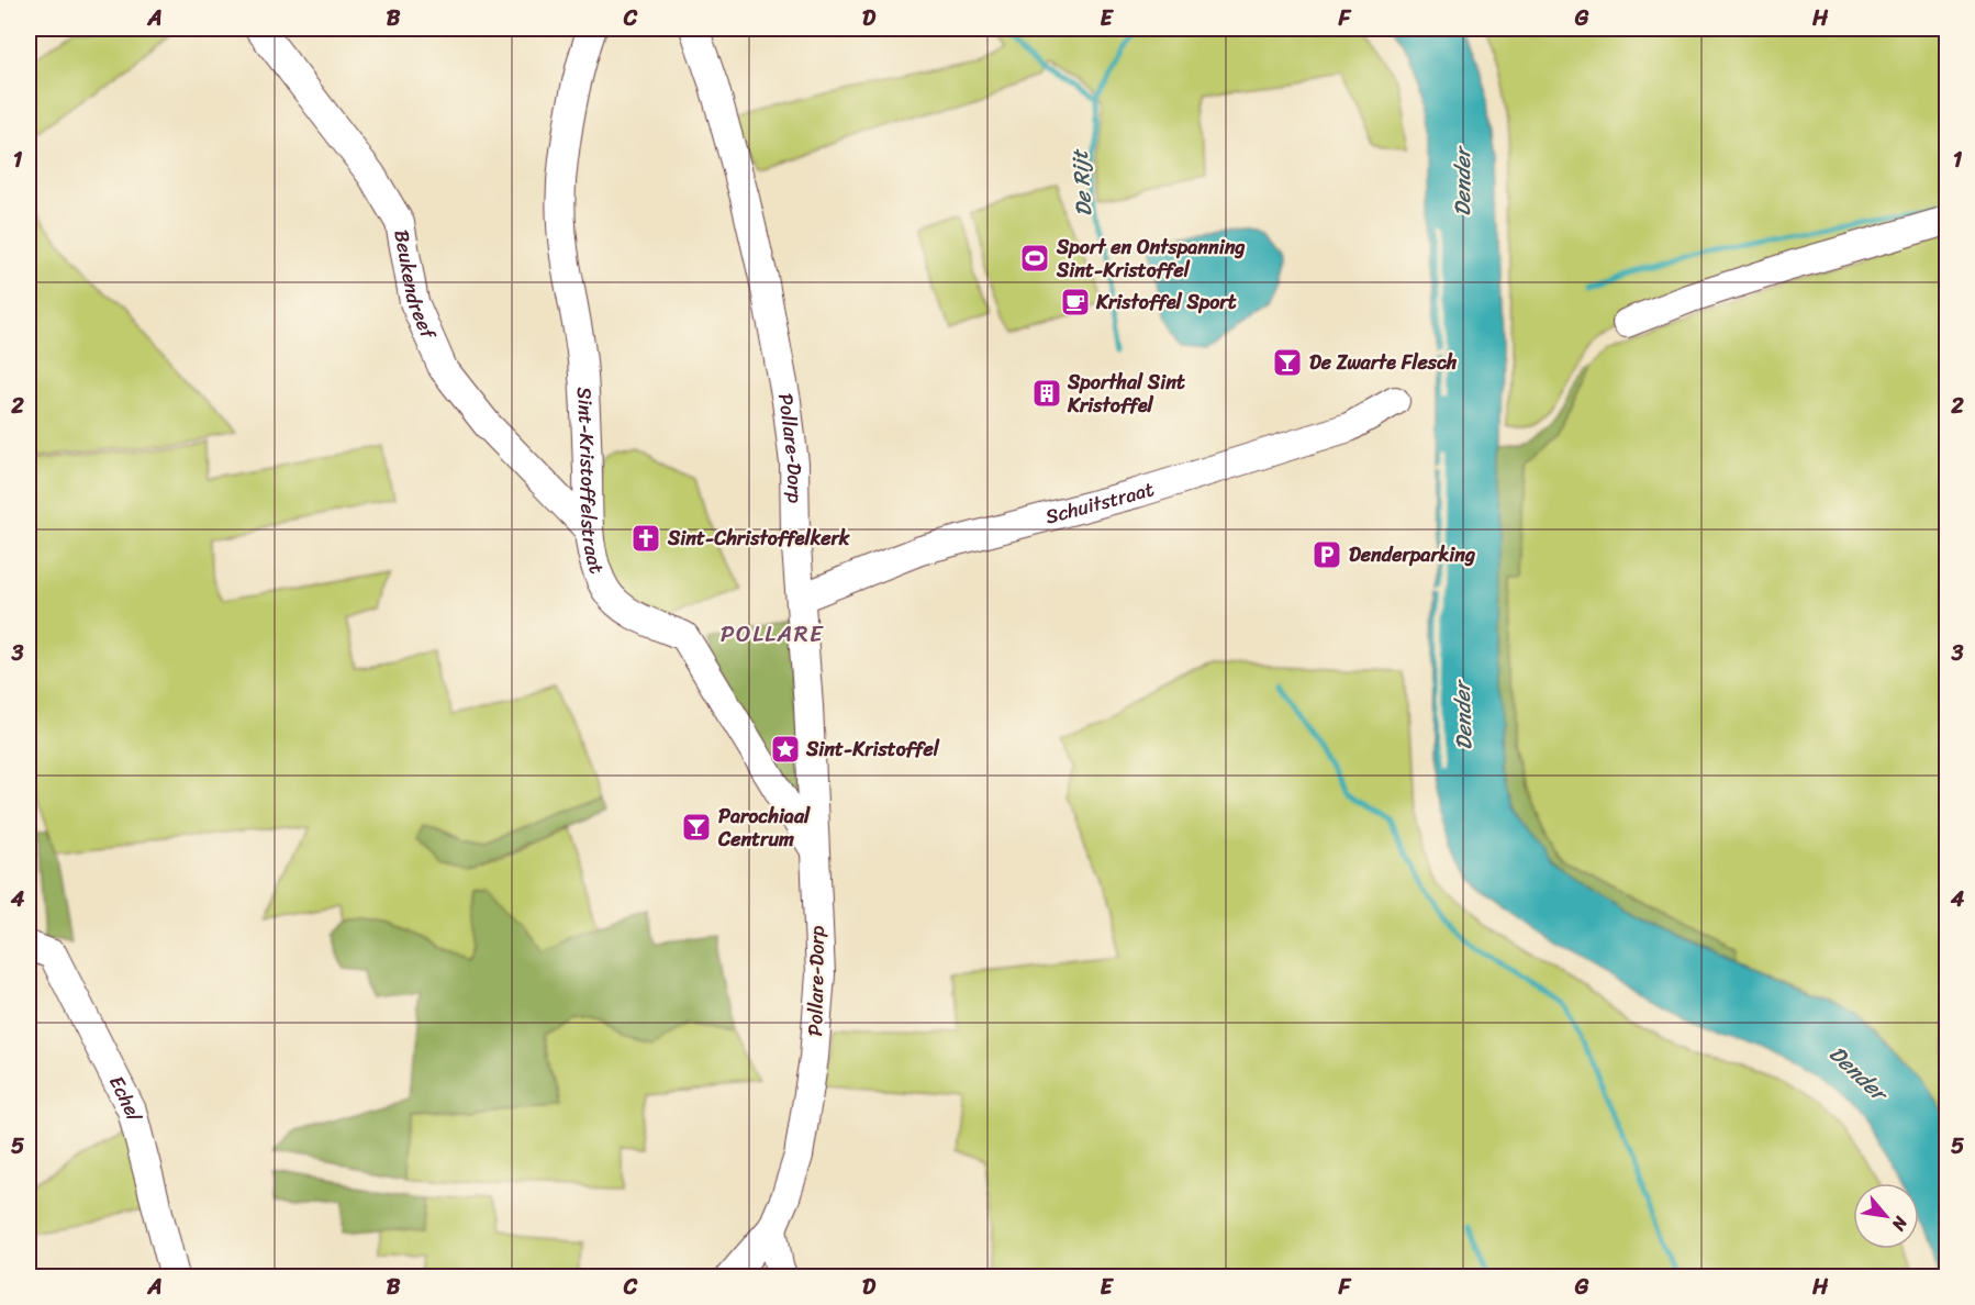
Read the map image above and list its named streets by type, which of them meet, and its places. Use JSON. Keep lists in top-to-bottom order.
{
  "streets": {
    "street": [
      "Beukendreef",
      "Pollare-Dorp",
      "Sint-Kristoffelstraat",
      "Schuitstraat",
      "Echel"
    ]
  },
  "crossings": [
    ["Beukendreef", "Sint-Kristoffelstraat"],
    ["Pollare-Dorp", "Sint-Kristoffelstraat"],
    ["Pollare-Dorp", "Schuitstraat"]
  ],
  "districts": ["POLLARE"],
  "water": ["Dender", "De Rijt"],
  "places": {
    "sports": ["Sport en Ontspanning Sint-Kristoffel"],
    "cafe": ["Kristoffel Sport"],
    "bar": ["De Zwarte Flesch", "Parochiaal Centrum"],
    "building": ["Sporthal Sint Kristoffel"],
    "church": ["Sint-Christoffelkerk"],
    "parking": ["Denderparking"],
    "place": ["Sint-Kristoffel"]
  },
  "north": "bottom right",
  "grid": {
    "columns": [
      "A",
      "B",
      "C",
      "D",
      "E",
      "F",
      "G",
      "H"
    ],
    "rows": [
      "1",
      "2",
      "3",
      "4",
      "5"
    ]
  }
}
